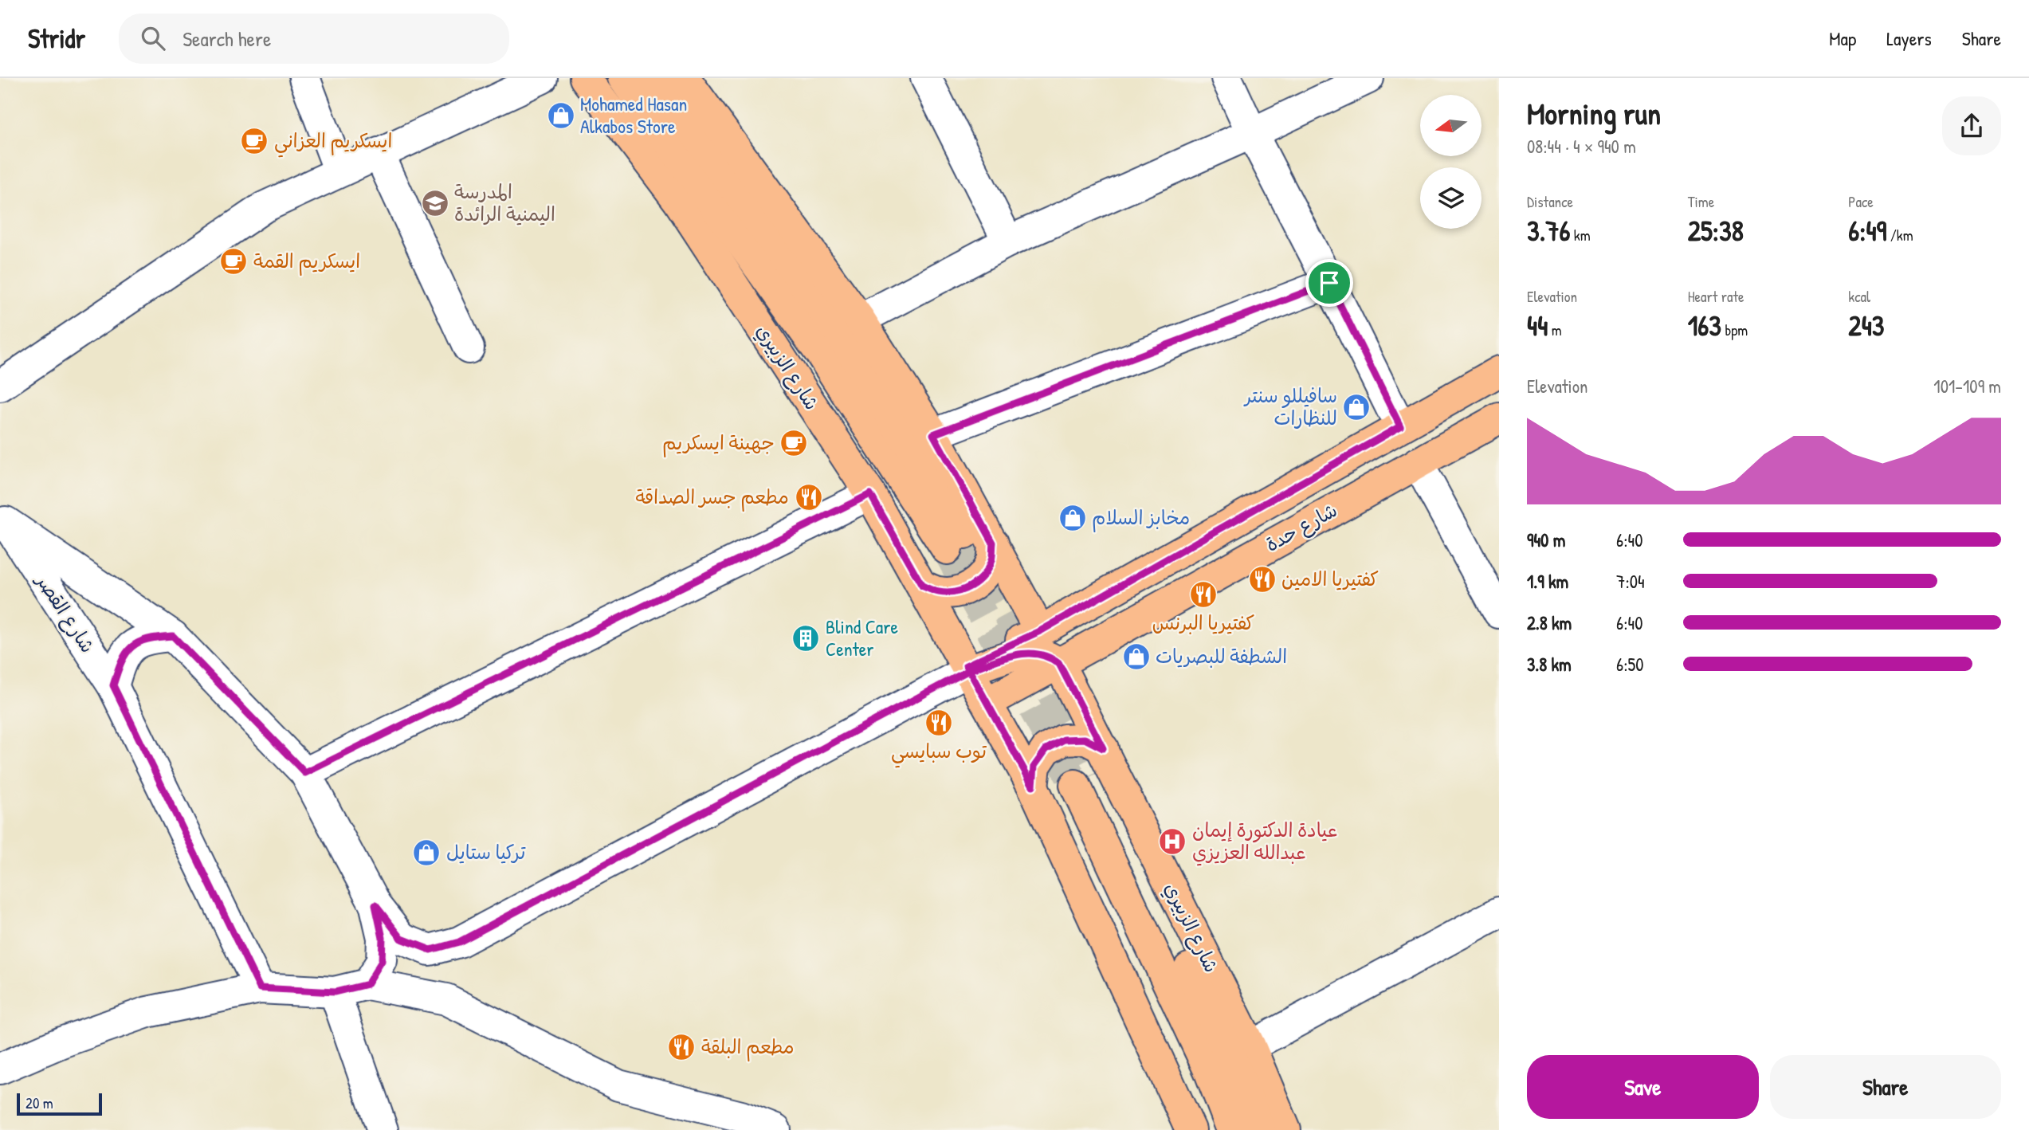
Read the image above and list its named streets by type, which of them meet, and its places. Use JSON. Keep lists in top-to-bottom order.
{
  "streets": {
    "main road": ["شارع الزبيري", "شارع حدة"],
    "street": ["شارع القصر"]
  },
  "crossings": [
    ["شارع الزبيري", "شارع حدة"]
  ],
  "places": {
    "shop": [
      "Mohamed Hasan Alkabos Store",
      "سافيللو سنتر للنظارات",
      "مخابز السلام",
      "الشطفة للبصريات",
      "تركيا ستايل"
    ],
    "cafe": ["ايسكريم العزاني", "ايسكريم القمة", "جهينة ايسكريم"],
    "school or university": ["المدرسة اليمنية الرائدة"],
    "restaurant": [
      "مطعم جسر الصداقة",
      "كفتيريا الامين",
      "كفتيريا البرنس",
      "توب سبايسي",
      "مطعم البلقة"
    ],
    "building": ["Blind Care Center"],
    "hospital": ["عيادة الدكتورة إيمان عبدالله العزيزي"]
  },
  "scale_bar": "20 m",
  "north": "left",
  "page": {
    "header": "Stridr",
    "search": "Search here",
    "nav": ["Map", "Layers", "Share"],
    "heading": ["Morning run", "08:44 · 4 × 940 m"],
    "stats": [
      ["Distance", "3.76 km"],
      ["Time", "25:38"],
      ["Pace", "6:49 /km"],
      ["Elevation", "44 m"],
      ["Heart rate", "163 bpm"],
      ["kcal", "243"]
    ],
    "chart": ["Elevation", "101–109 m"],
    "list": [
      {
        "name": "940 m",
        "note": "6:40"
      },
      {
        "name": "1.9 km",
        "note": "7:04"
      },
      {
        "name": "2.8 km",
        "note": "6:40"
      },
      {
        "name": "3.8 km",
        "note": "6:50"
      }
    ],
    "buttons": ["Save", "Share"],
    "scale": "20 m"
  }
}
